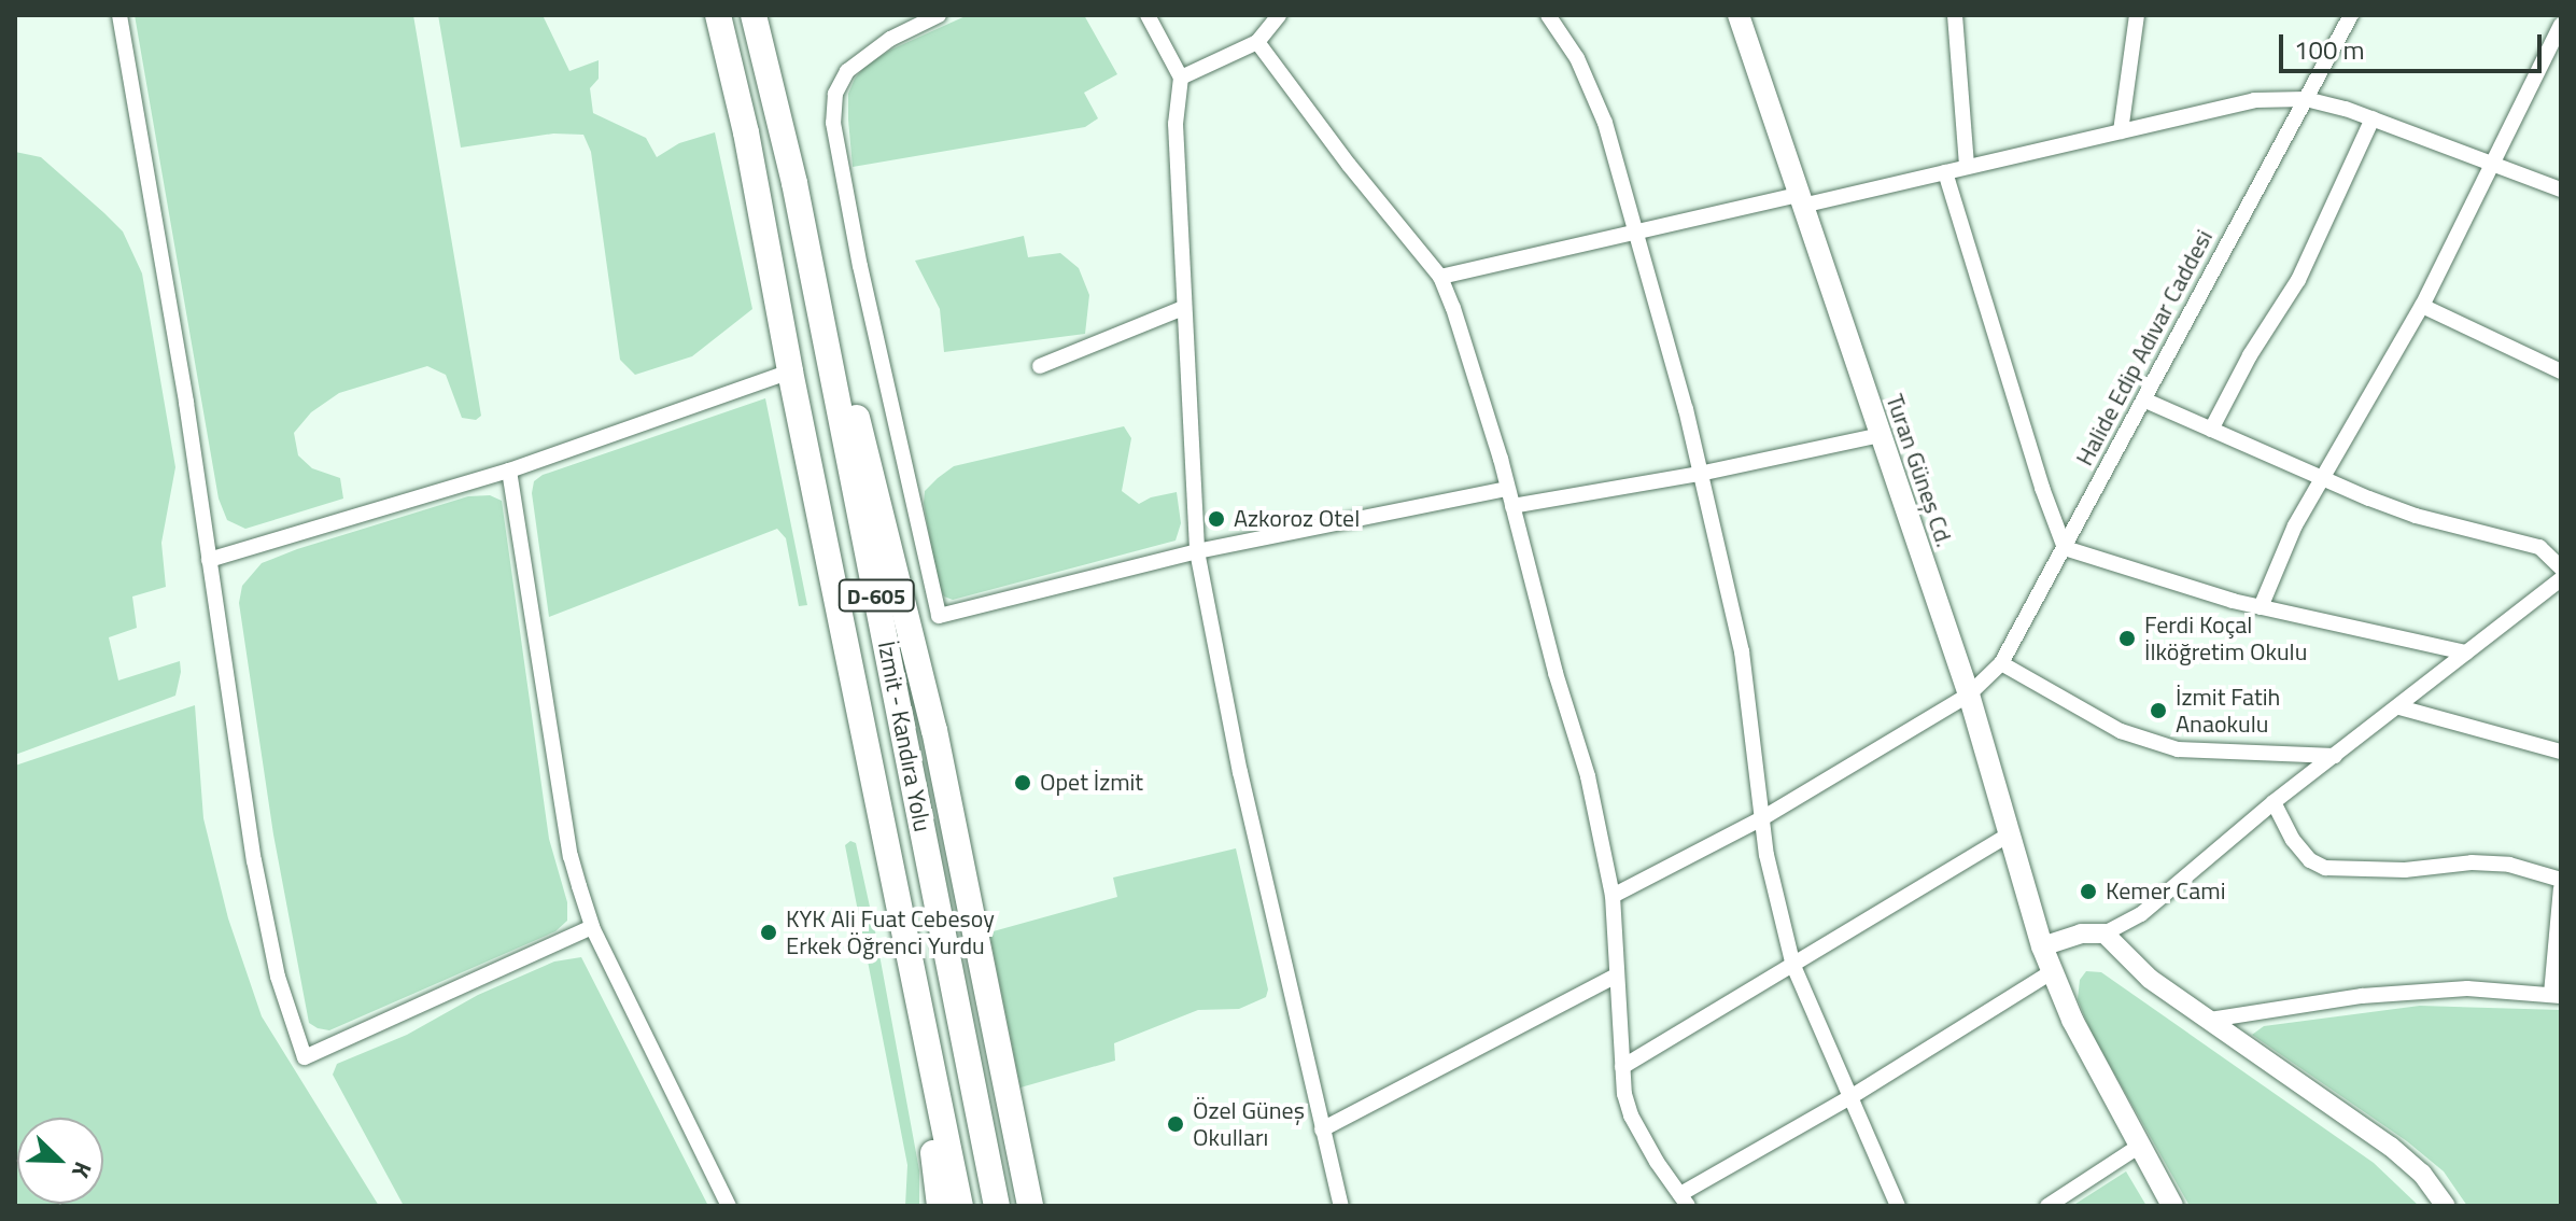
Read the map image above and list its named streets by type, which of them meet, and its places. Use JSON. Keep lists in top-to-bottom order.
{
  "streets": {
    "highway": ["D-605", "İzmit - Kandıra Yolu"],
    "main road": ["Turan Güneş Cd."],
    "street": ["Halide Edip Adıvar Caddesi"]
  },
  "crossings": [
    ["Halide Edip Adıvar Caddesi", "Turan Güneş Cd."]
  ],
  "places": [
    "Azkoroz Otel",
    "Ferdi Koçal İlköğretim Okulu",
    "İzmit Fatih Anaokulu",
    "Opet İzmit",
    "Kemer Cami",
    "KYK Ali Fuat Cebesoy Erkek Öğrenci Yurdu",
    "Özel Güneş Okulları"
  ],
  "scale_bar": "100 m",
  "north": "bottom right"
}
